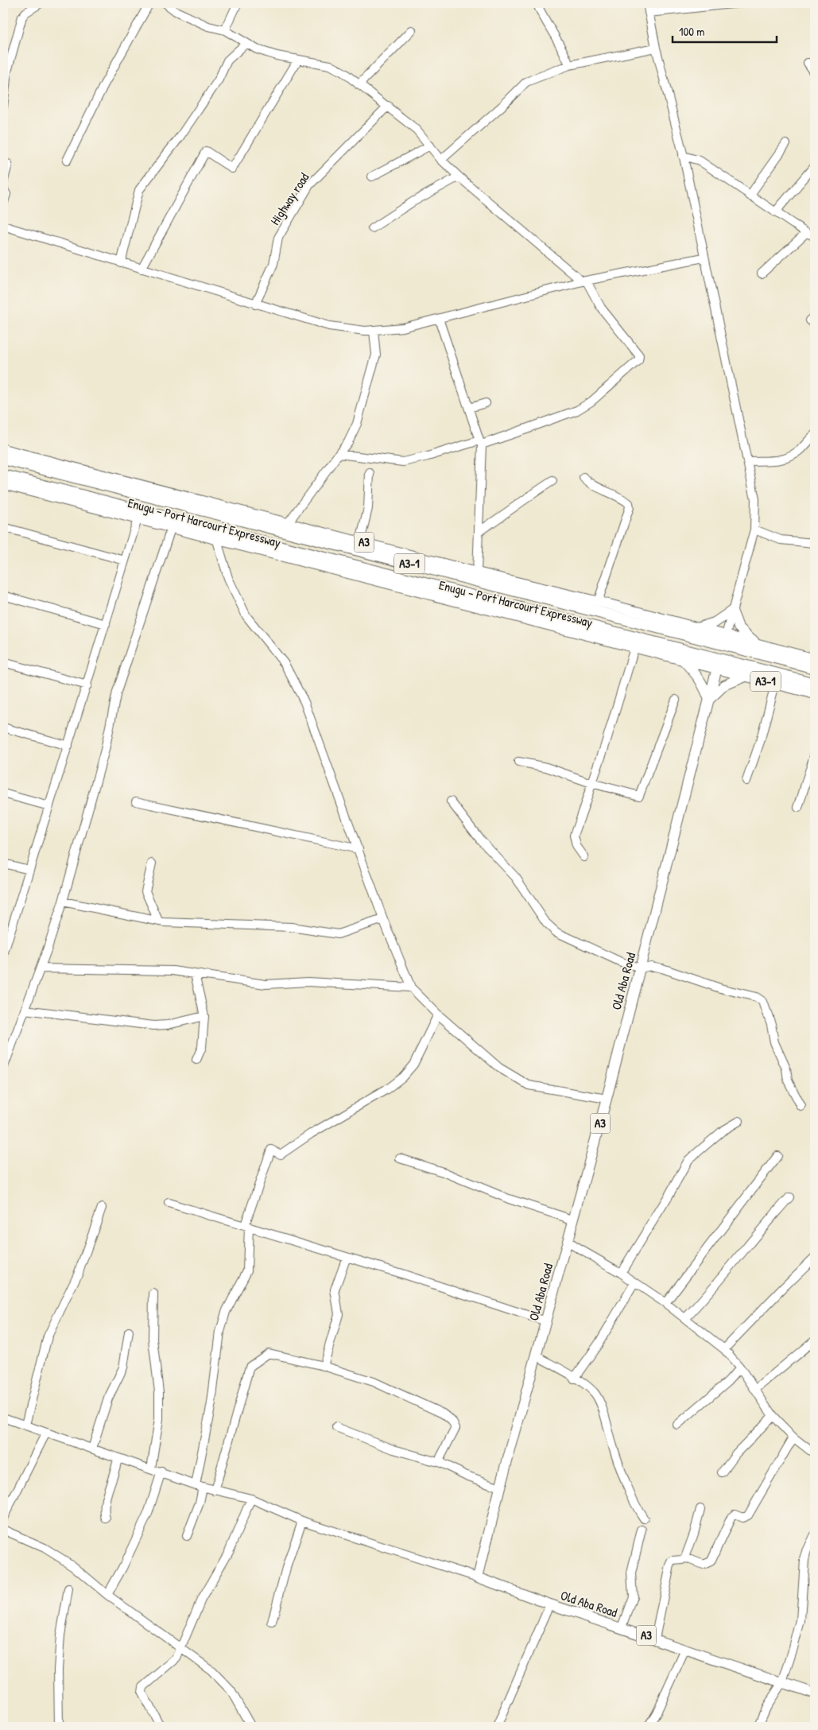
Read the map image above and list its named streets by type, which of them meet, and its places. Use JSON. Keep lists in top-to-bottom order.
{
  "streets": {
    "highway": ["Enugu - Port Harcourt Expressway", "A3-1"],
    "main road": ["A3", "Old Aba Road"],
    "street": ["Highway road"]
  },
  "crossings": [
    ["Enugu - Port Harcourt Expressway", "Old Aba Road"]
  ],
  "scale_bar": "100 m"
}
